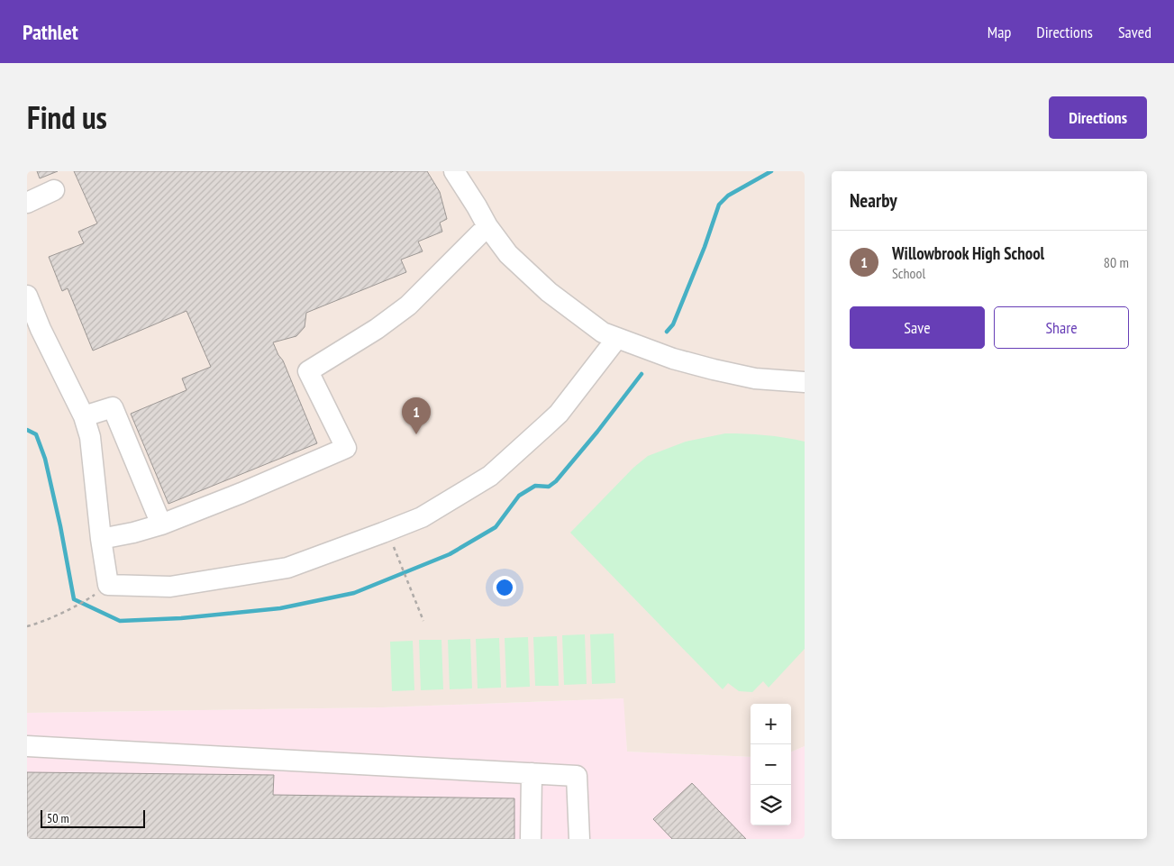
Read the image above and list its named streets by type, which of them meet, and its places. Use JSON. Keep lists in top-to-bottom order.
{
  "scale_bar": "50 m",
  "page": {
    "header": "Pathlet",
    "nav": ["Map", "Directions", "Saved"],
    "title": "Find us",
    "buttons": [
      "Directions",
      ["Save", "Share"]
    ],
    "heading": "Nearby",
    "list": [
      {
        "mark": "1",
        "name": "Willowbrook High School",
        "note": "School",
        "value": "80 m"
      }
    ],
    "pins": "1",
    "map_buttons": ["+", "−"],
    "scale": "50 m"
  }
}
